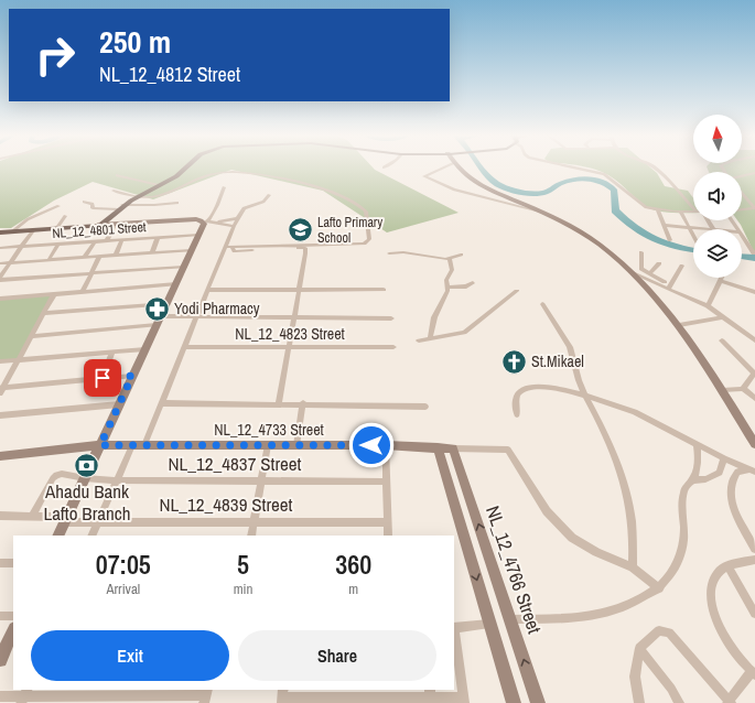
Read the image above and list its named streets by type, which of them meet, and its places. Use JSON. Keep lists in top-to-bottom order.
{
  "streets": {
    "street": [
      "NL_12_4801 Street",
      "NL_12_4823 Street",
      "NL_12_4733 Street",
      "NL_12_4837 Street",
      "NL_12_4839 Street",
      "NL_12_4766 Street"
    ]
  },
  "crossings": [
    ["NL_12_4733 Street", "NL_12_4766 Street"],
    ["NL_12_4837 Street", "NL_12_4839 Street"]
  ],
  "places": {
    "school or university": ["Lafto Primary School"],
    "pharmacy": ["Yodi Pharmacy"],
    "church": ["St.Mikael"],
    "bank": ["Ahadu Bank Lafto Branch"]
  },
  "north": "top",
  "page": {
    "turn": ["250 m", "NL_12_4812 Street"],
    "eta": [
      "07:05",
      "Arrival",
      "5",
      "min",
      "360",
      "m"
    ],
    "buttons": ["Exit", "Share"]
  }
}
